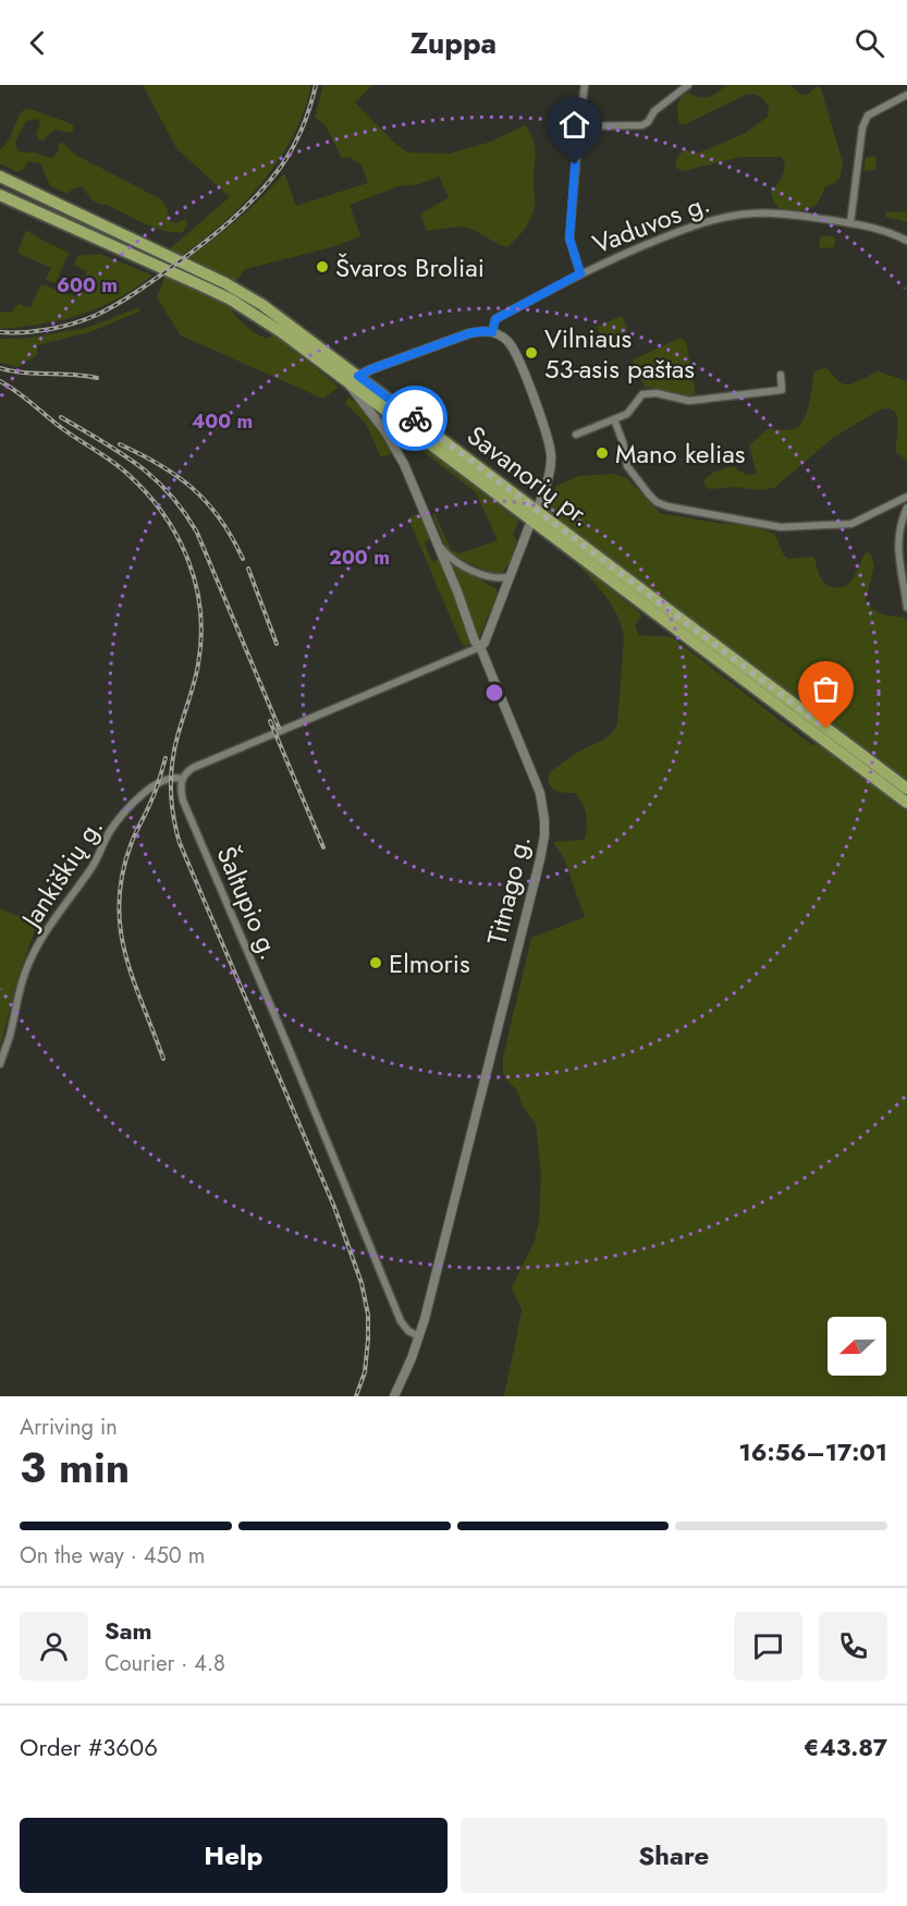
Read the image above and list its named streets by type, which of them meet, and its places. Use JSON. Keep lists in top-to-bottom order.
{
  "streets": {
    "highway": ["Savanorių pr."],
    "street": [
      "Vaduvos g.",
      "Jankiškių g.",
      "Titnago g.",
      "Šaltupio g."
    ]
  },
  "crossings": [
    ["Savanorių pr.", "Titnago g."],
    ["Jankiškių g.", "Šaltupio g."],
    ["Titnago g.", "Šaltupio g."]
  ],
  "places": [
    "Švaros Broliai",
    "Vilniaus 53-asis paštas",
    "Mano kelias",
    "Elmoris"
  ],
  "north": "left",
  "page": {
    "header": "Zuppa",
    "heading": ["3 min", "Arriving in", "16:56–17:01"],
    "panel": [
      "Sam",
      "Courier · 4.8",
      "Order #3606",
      "€43.87"
    ],
    "bar": "On the way · 450 m",
    "buttons": ["Help", "Share"]
  },
  "rings": ["600 m", "400 m", "200 m"]
}
